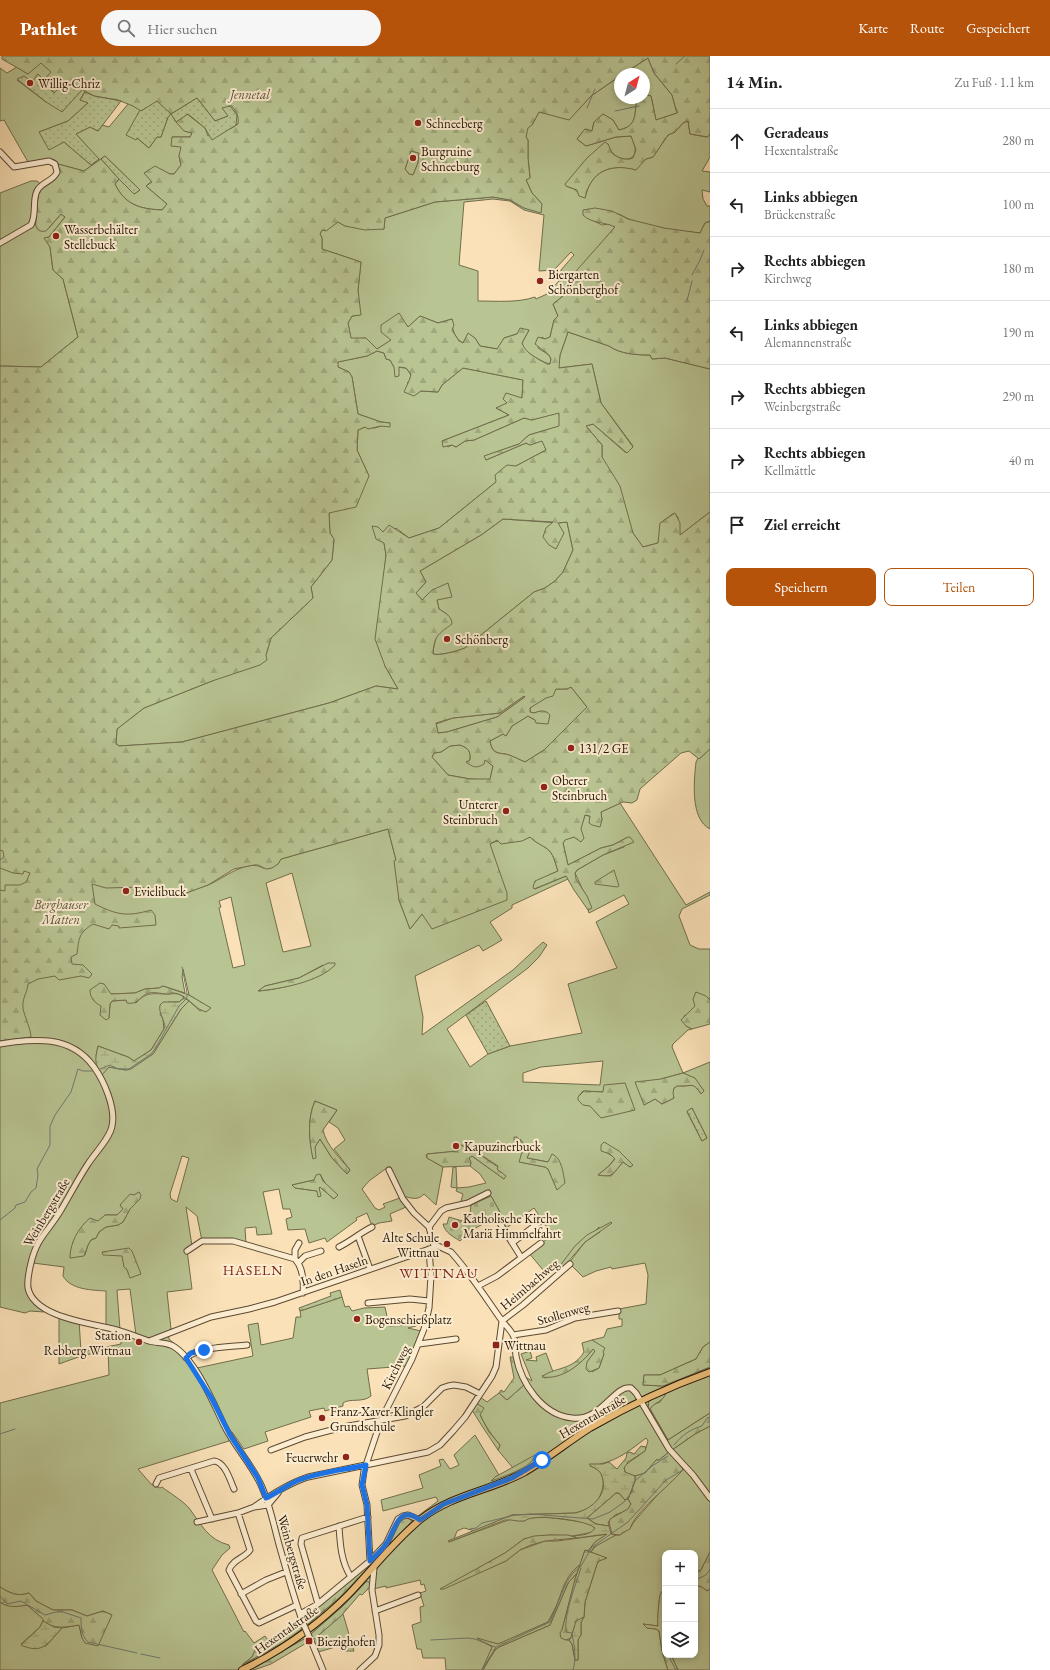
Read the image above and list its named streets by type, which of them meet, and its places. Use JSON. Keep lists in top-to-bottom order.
{
  "streets": {
    "main road": ["Hexentalstraße"],
    "street": [
      "Weinbergstraße",
      "In den Haseln",
      "Heimbachweg",
      "Stollenweg",
      "Kirchweg"
    ]
  },
  "crossings": [
    ["Weinbergstraße", "In den Haseln"],
    ["In den Haseln", "Kirchweg"]
  ],
  "districts": ["HASELN", "WITTNAU"],
  "parks": ["Jennetal", "Berghauser Matten"],
  "places": {
    "other": [
      "Willig-Chriz",
      "Schneeberg",
      "Burgruine Schneeburg",
      "Wasserbehälter Stellebuck",
      "Biergarten Schönberghof",
      "Schönberg",
      "131/2 GE",
      "Oberer Steinbruch",
      "Unterer Steinbruch",
      "Evielibuck",
      "Kapuzinerbuck",
      "Katholische Kirche Mariä Himmelfahrt",
      "Alte Schule Wittnau",
      "Bogenschießplatz",
      "Station Rebberg Wittnau",
      "Franz-Xaver-Klingler Grundschule",
      "Feuerwehr"
    ],
    "transit": ["Wittnau", "Biezighofen"]
  },
  "north": "top right",
  "page": {
    "header": "Pathlet",
    "search": "Hier suchen",
    "nav": ["Karte", "Route", "Gespeichert"],
    "heading": ["14 Min.", "Zu Fuß · 1.1 km"],
    "list": [
      ["Geradeaus", "Hexentalstraße", "280 m"],
      ["Links abbiegen", "Brückenstraße", "100 m"],
      ["Rechts abbiegen", "Kirchweg", "180 m"],
      ["Links abbiegen", "Alemannenstraße", "190 m"],
      ["Rechts abbiegen", "Weinbergstraße", "290 m"],
      ["Rechts abbiegen", "Kellmättle", "40 m"],
      "Ziel erreicht"
    ],
    "buttons": ["Speichern", "Teilen"],
    "map_buttons": ["+", "−"]
  }
}
